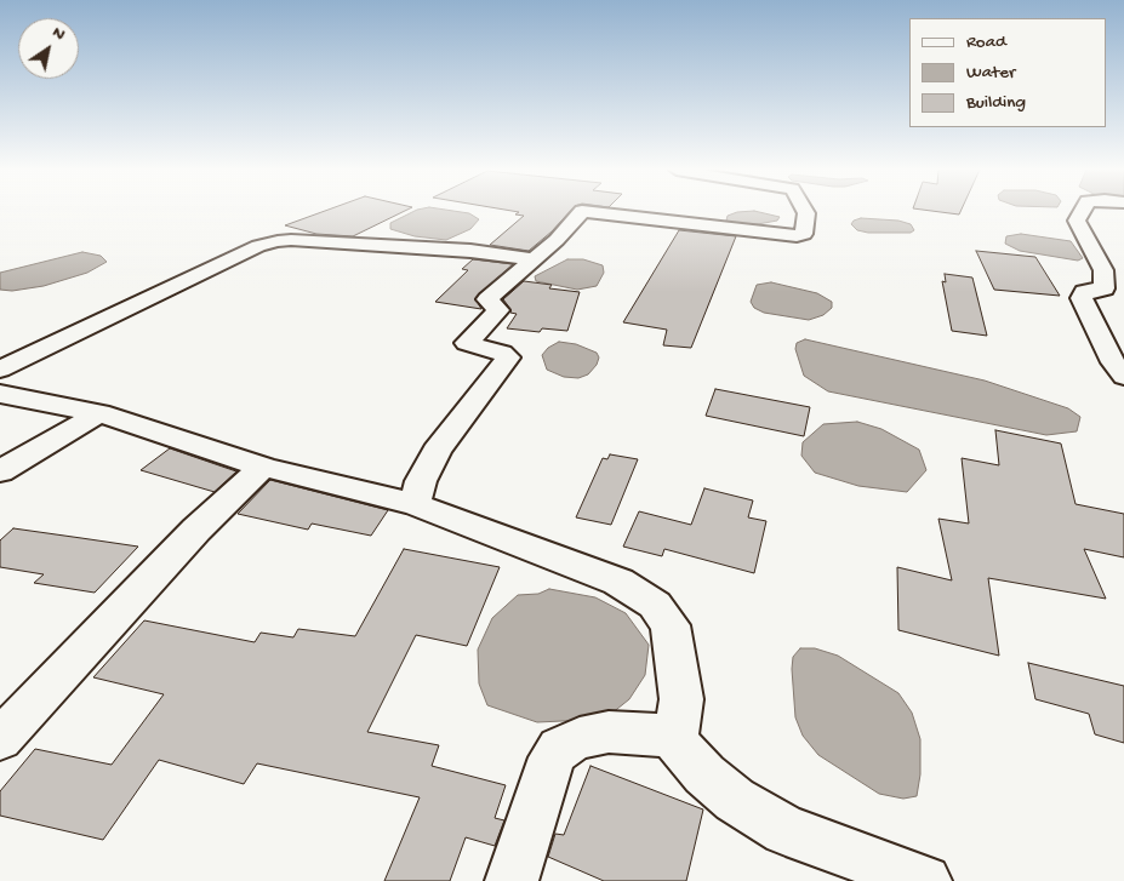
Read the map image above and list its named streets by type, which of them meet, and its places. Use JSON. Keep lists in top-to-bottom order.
{
  "legend": ["Road", "Water", "Building"],
  "north": "top right"
}
